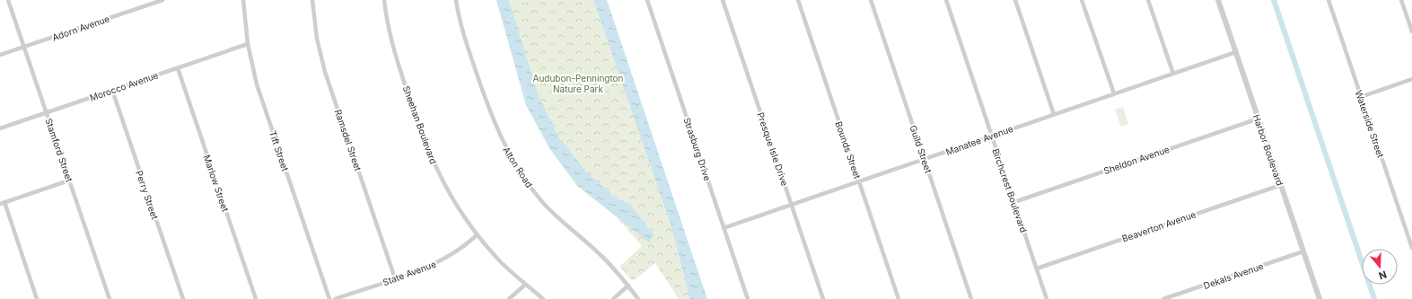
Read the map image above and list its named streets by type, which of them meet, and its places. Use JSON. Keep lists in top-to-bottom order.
{
  "streets": {
    "street": [
      "Adorn Avenue",
      "Morocco Avenue",
      "Waterside Street",
      "Sheehan Boulevard",
      "Ramsdel Street",
      "Manatee Avenue",
      "Strasburg Drive",
      "Presque Isle Drive",
      "Guild Street",
      "Stamford Street",
      "Bounds Street",
      "Harbor Boulevard",
      "Tift Street",
      "Sheldon Avenue",
      "Alton Road",
      "Marlow Street",
      "Birchcrest Boulevard",
      "Perry Street",
      "Beaverton Avenue",
      "State Avenue",
      "Dekals Avenue"
    ]
  },
  "crossings": [
    ["Adorn Avenue", "Stamford Street"],
    ["Morocco Avenue", "Stamford Street"],
    ["Morocco Avenue", "Tift Street"],
    ["Morocco Avenue", "Marlow Street"],
    ["Morocco Avenue", "Perry Street"],
    ["Sheehan Boulevard", "State Avenue"],
    ["Ramsdel Street", "State Avenue"],
    ["Manatee Avenue", "Strasburg Drive"],
    ["Manatee Avenue", "Presque Isle Drive"],
    ["Manatee Avenue", "Guild Street"],
    ["Manatee Avenue", "Bounds Street"],
    ["Manatee Avenue", "Harbor Boulevard"],
    ["Manatee Avenue", "Birchcrest Boulevard"],
    ["Harbor Boulevard", "Sheldon Avenue"],
    ["Harbor Boulevard", "Beaverton Avenue"],
    ["Harbor Boulevard", "Dekals Avenue"],
    ["Sheldon Avenue", "Birchcrest Boulevard"],
    ["Birchcrest Boulevard", "Beaverton Avenue"]
  ],
  "parks": ["Audubon-Pennington Nature Park"],
  "north": "bottom"
}
